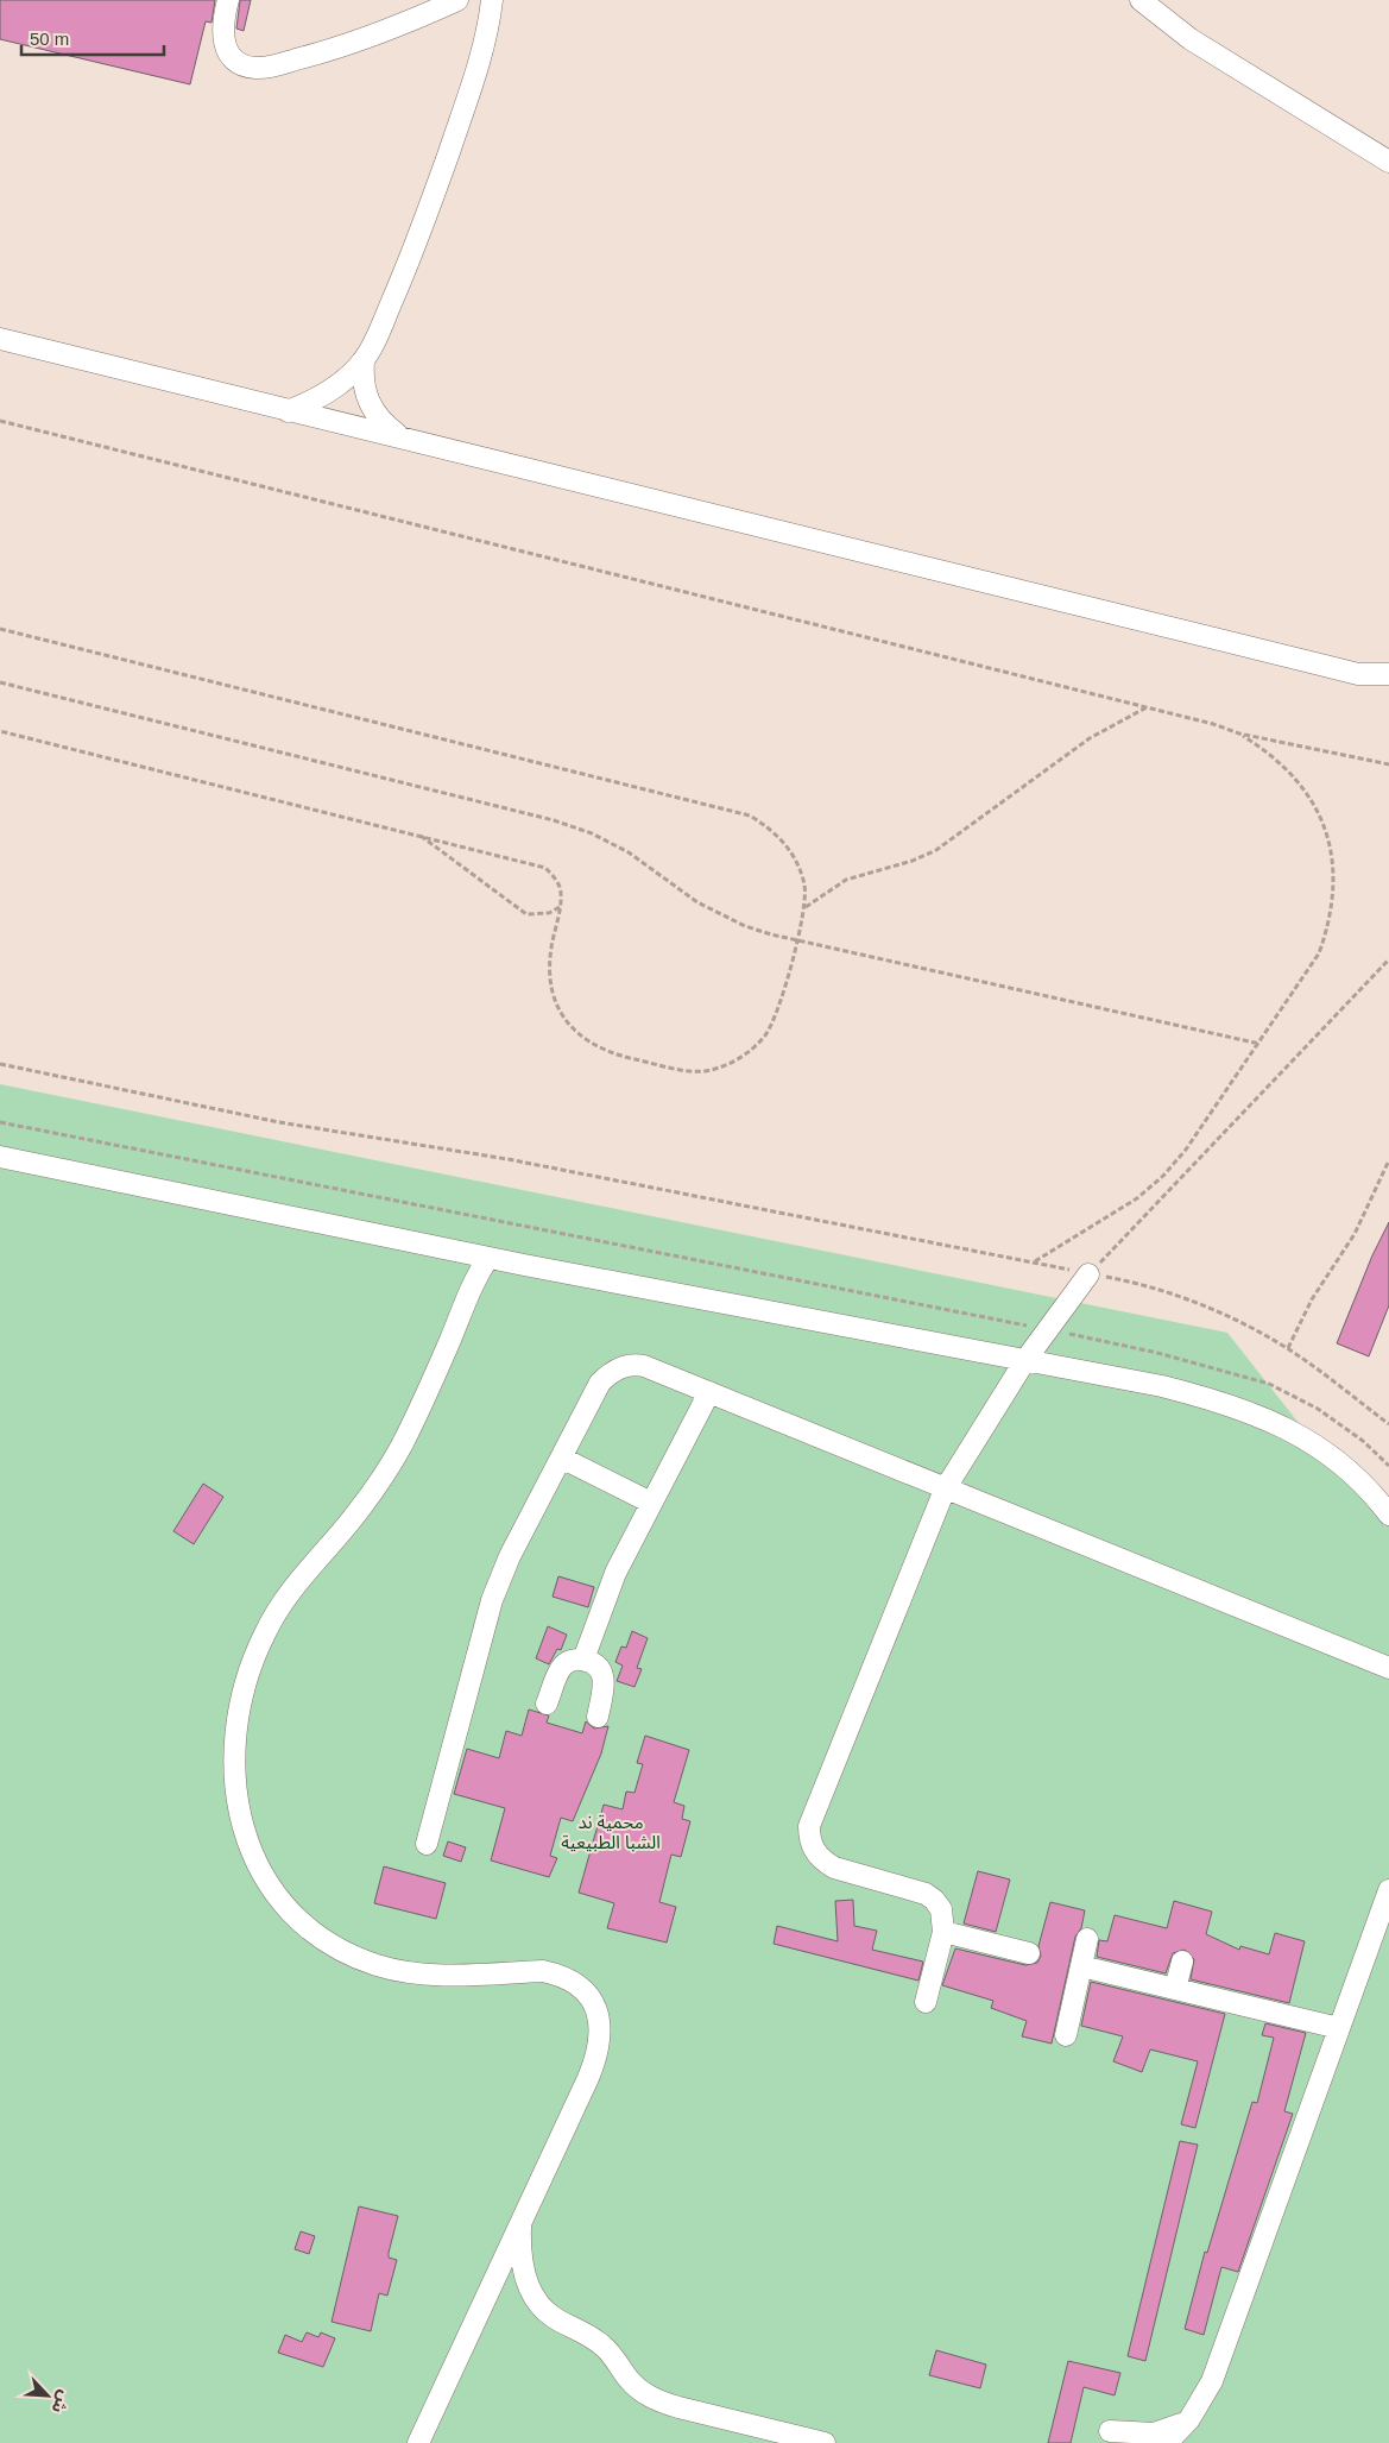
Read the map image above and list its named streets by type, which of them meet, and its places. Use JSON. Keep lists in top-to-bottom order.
{
  "parks": ["محمية ند الشبا الطبيعية"],
  "scale_bar": "50 m",
  "north": "bottom right"
}
